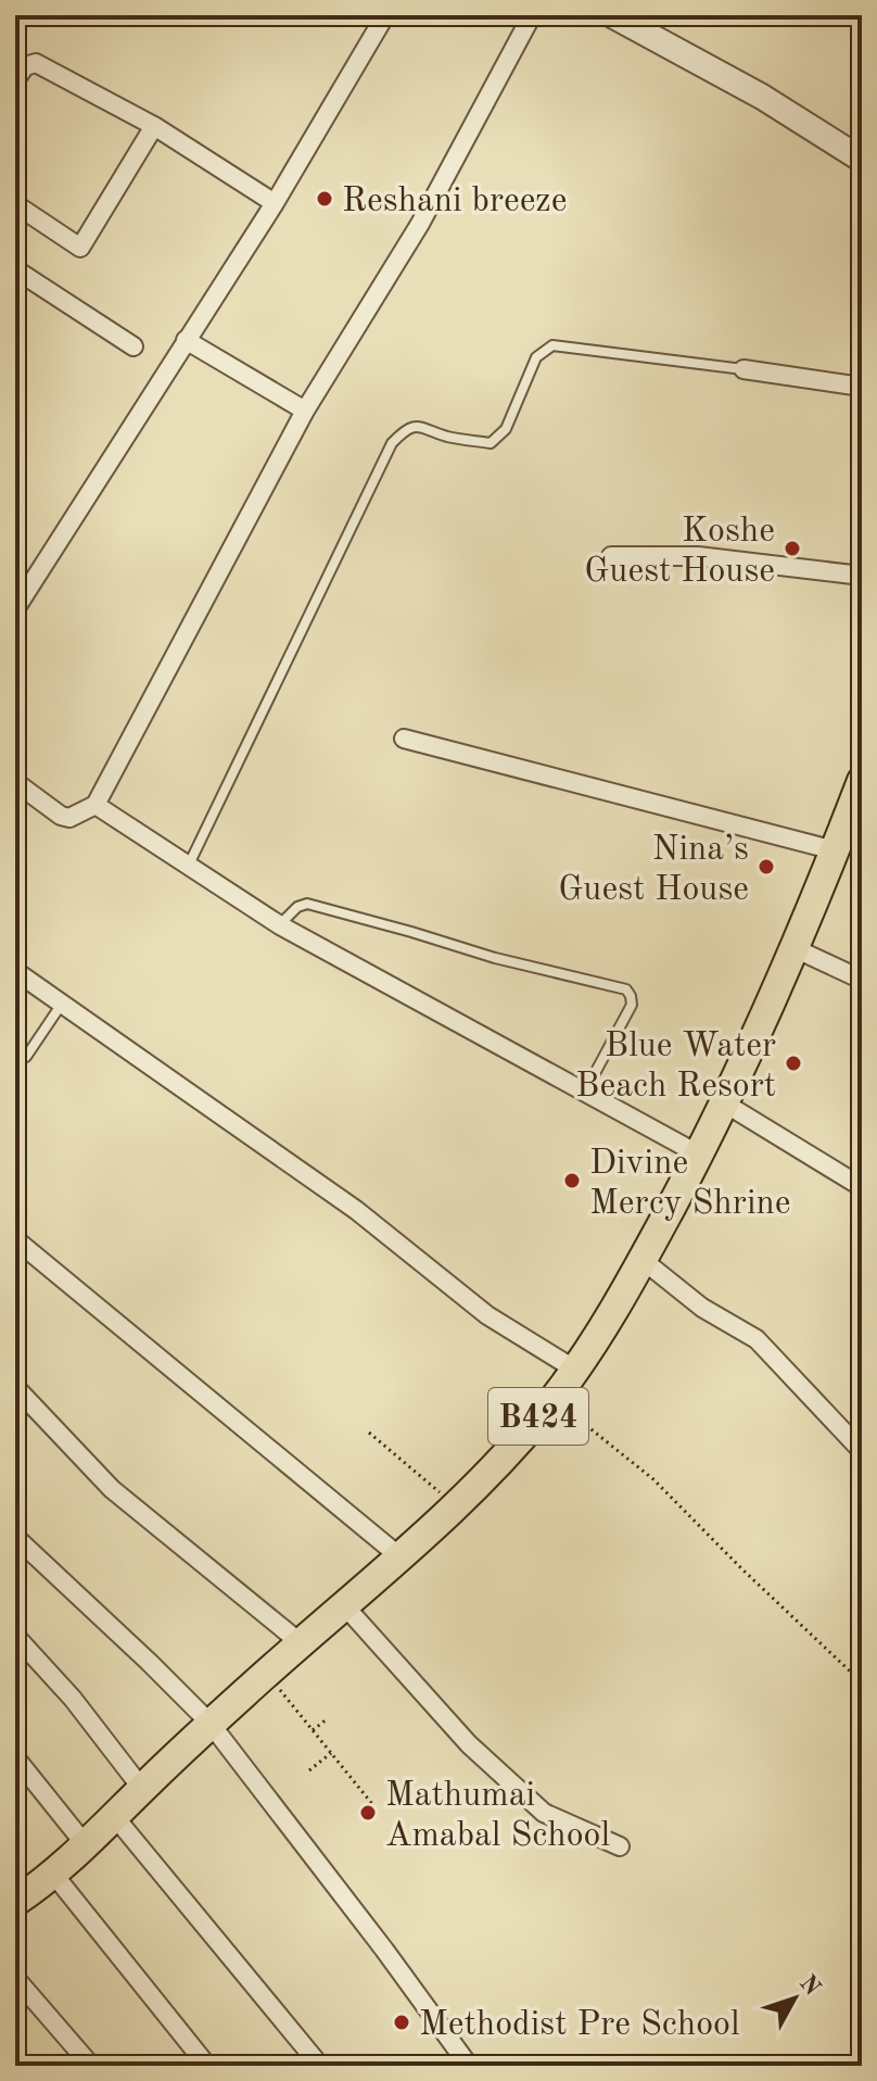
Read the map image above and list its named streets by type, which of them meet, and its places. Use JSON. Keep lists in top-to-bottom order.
{
  "streets": {
    "main road": ["B424"]
  },
  "places": [
    "Reshani breeze",
    "Koshe Guest House",
    "Nina’s Guest House",
    "Blue Water Beach Resort",
    "Divine Mercy Shrine",
    "Mathumai Amabal School",
    "Methodist Pre School"
  ],
  "north": "top right"
}
